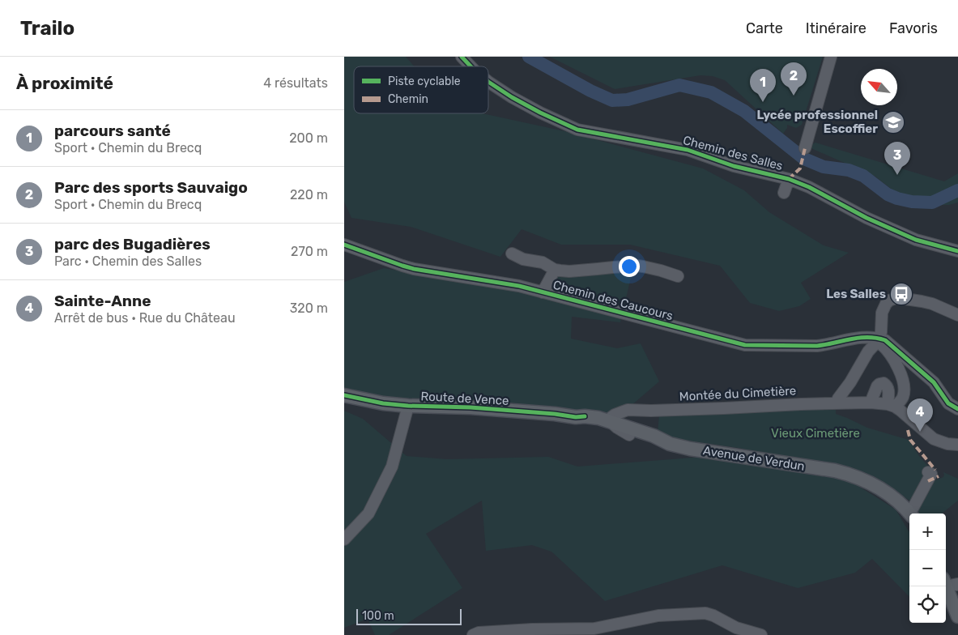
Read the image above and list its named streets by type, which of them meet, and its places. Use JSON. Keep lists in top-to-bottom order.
{
  "streets": {
    "main road": ["Route de Vence", "Avenue de Verdun"],
    "street": ["Chemin des Salles", "Chemin des Caucours", "Montée du Cimetière"]
  },
  "crossings": [
    ["Montée du Cimetière", "Route de Vence"],
    ["Montée du Cimetière", "Avenue de Verdun"],
    ["Route de Vence", "Avenue de Verdun"]
  ],
  "parks": ["Vieux Cimetière"],
  "places": {
    "school or university": ["Lycée professionnel Escoffier"],
    "bus stop": ["Les Salles"]
  },
  "legend": ["Piste cyclable", "Chemin"],
  "scale_bar": "100 m",
  "north": "top left",
  "page": {
    "header": "Trailo",
    "nav": ["Carte", "Itinéraire", "Favoris"],
    "heading": ["À proximité", "4 résultats"],
    "pins": [
      "2",
      "1",
      "3",
      "4"
    ],
    "list": [
      {
        "mark": "1",
        "name": "parcours santé",
        "note": "Sport · Chemin du Brecq",
        "value": "200 m"
      },
      {
        "mark": "2",
        "name": "Parc des sports Sauvaigo",
        "note": "Sport · Chemin du Brecq",
        "value": "220 m"
      },
      {
        "mark": "3",
        "name": "parc des Bugadières",
        "note": "Parc · Chemin des Salles",
        "value": "270 m"
      },
      {
        "mark": "4",
        "name": "Sainte-Anne",
        "note": "Arrêt de bus · Rue du Château",
        "value": "320 m"
      }
    ],
    "map_buttons": ["+", "−"],
    "scale": "100 m"
  }
}
